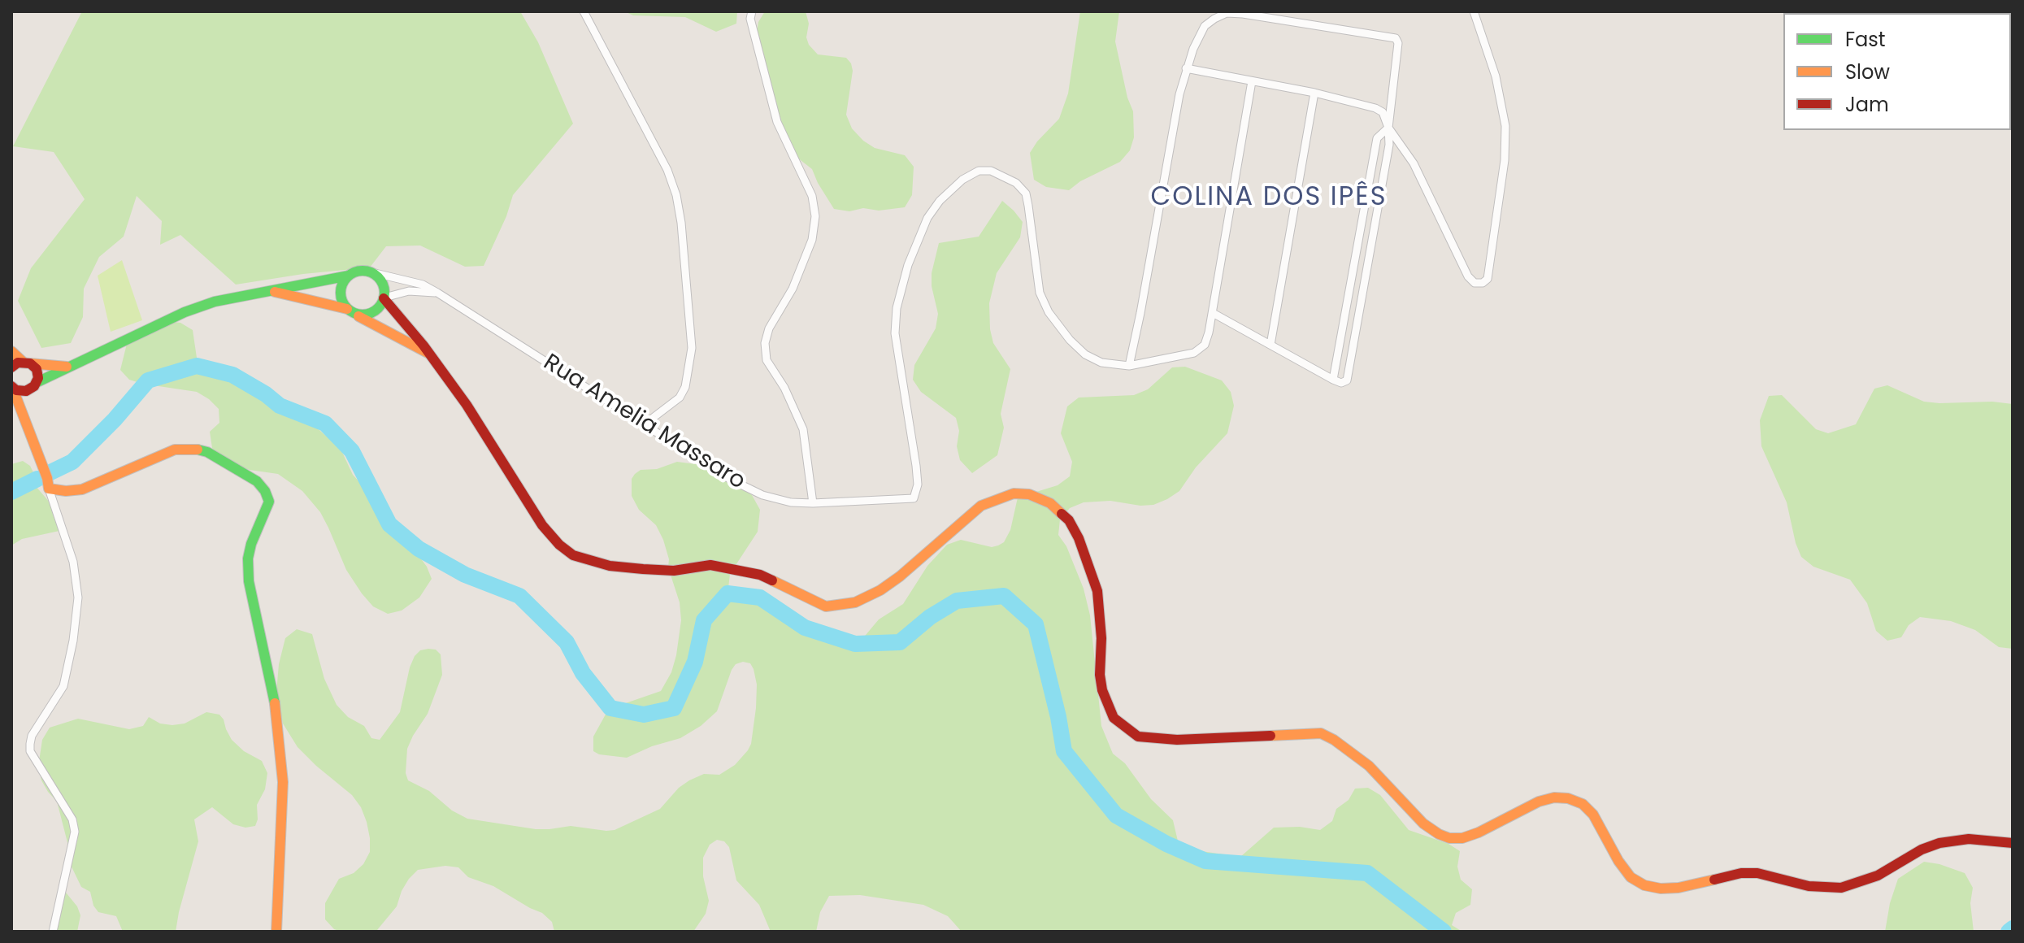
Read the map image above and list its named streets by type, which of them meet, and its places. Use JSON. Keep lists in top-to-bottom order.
{
  "streets": {
    "street": ["Rua Amelia Massaro"]
  },
  "districts": ["COLINA DOS IPÊS"],
  "legend": ["Fast", "Slow", "Jam"]
}
